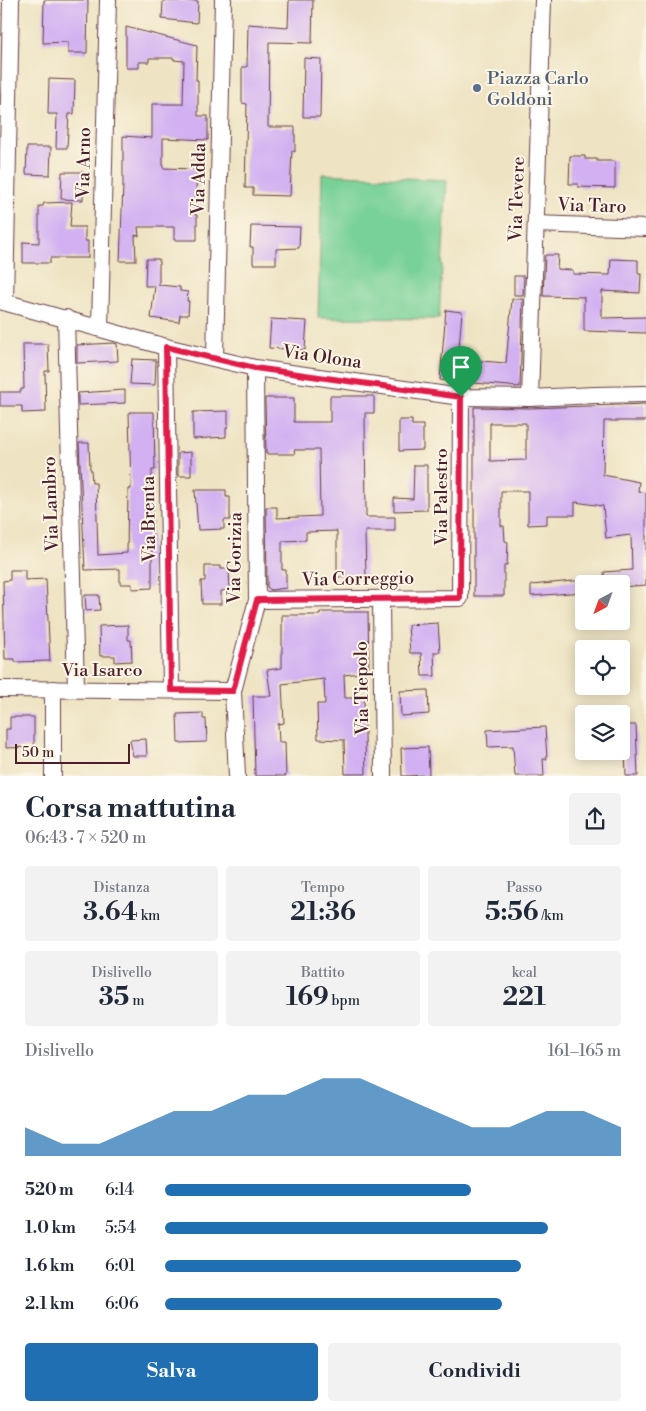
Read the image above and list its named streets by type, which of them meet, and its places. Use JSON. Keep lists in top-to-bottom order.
{
  "streets": {
    "street": [
      "Via Arno",
      "Via Adda",
      "Via Tevere",
      "Via Taro",
      "Via Olona",
      "Via Palestro",
      "Via Lambro",
      "Via Brenta",
      "Via Gorizia",
      "Via Correggio",
      "Via Isarco",
      "Via Tiepolo"
    ]
  },
  "crossings": [
    ["Via Arno", "Via Olona"],
    ["Via Adda", "Via Olona"],
    ["Via Tevere", "Via Taro"],
    ["Via Tevere", "Via Olona"],
    ["Via Olona", "Via Palestro"],
    ["Via Olona", "Via Lambro"],
    ["Via Olona", "Via Brenta"],
    ["Via Olona", "Via Gorizia"],
    ["Via Palestro", "Via Correggio"],
    ["Via Lambro", "Via Isarco"],
    ["Via Brenta", "Via Isarco"],
    ["Via Gorizia", "Via Correggio"],
    ["Via Gorizia", "Via Isarco"],
    ["Via Correggio", "Via Tiepolo"]
  ],
  "places": ["Piazza Carlo Goldoni"],
  "scale_bar": "50 m",
  "north": "bottom left",
  "page": {
    "scale": "50 m",
    "heading": ["Corsa mattutina", "06:43 · 7 × 520 m"],
    "stats": [
      ["Distanza", "3.64 km"],
      ["Tempo", "21:36"],
      ["Passo", "5:56 /km"],
      ["Dislivello", "35 m"],
      ["Battito", "169 bpm"],
      ["kcal", "221"]
    ],
    "chart": ["Dislivello", "161–165 m"],
    "list": [
      {
        "name": "520 m",
        "note": "6:14"
      },
      {
        "name": "1.0 km",
        "note": "5:54"
      },
      {
        "name": "1.6 km",
        "note": "6:01"
      },
      {
        "name": "2.1 km",
        "note": "6:06"
      }
    ],
    "buttons": ["Salva", "Condividi"]
  }
}
